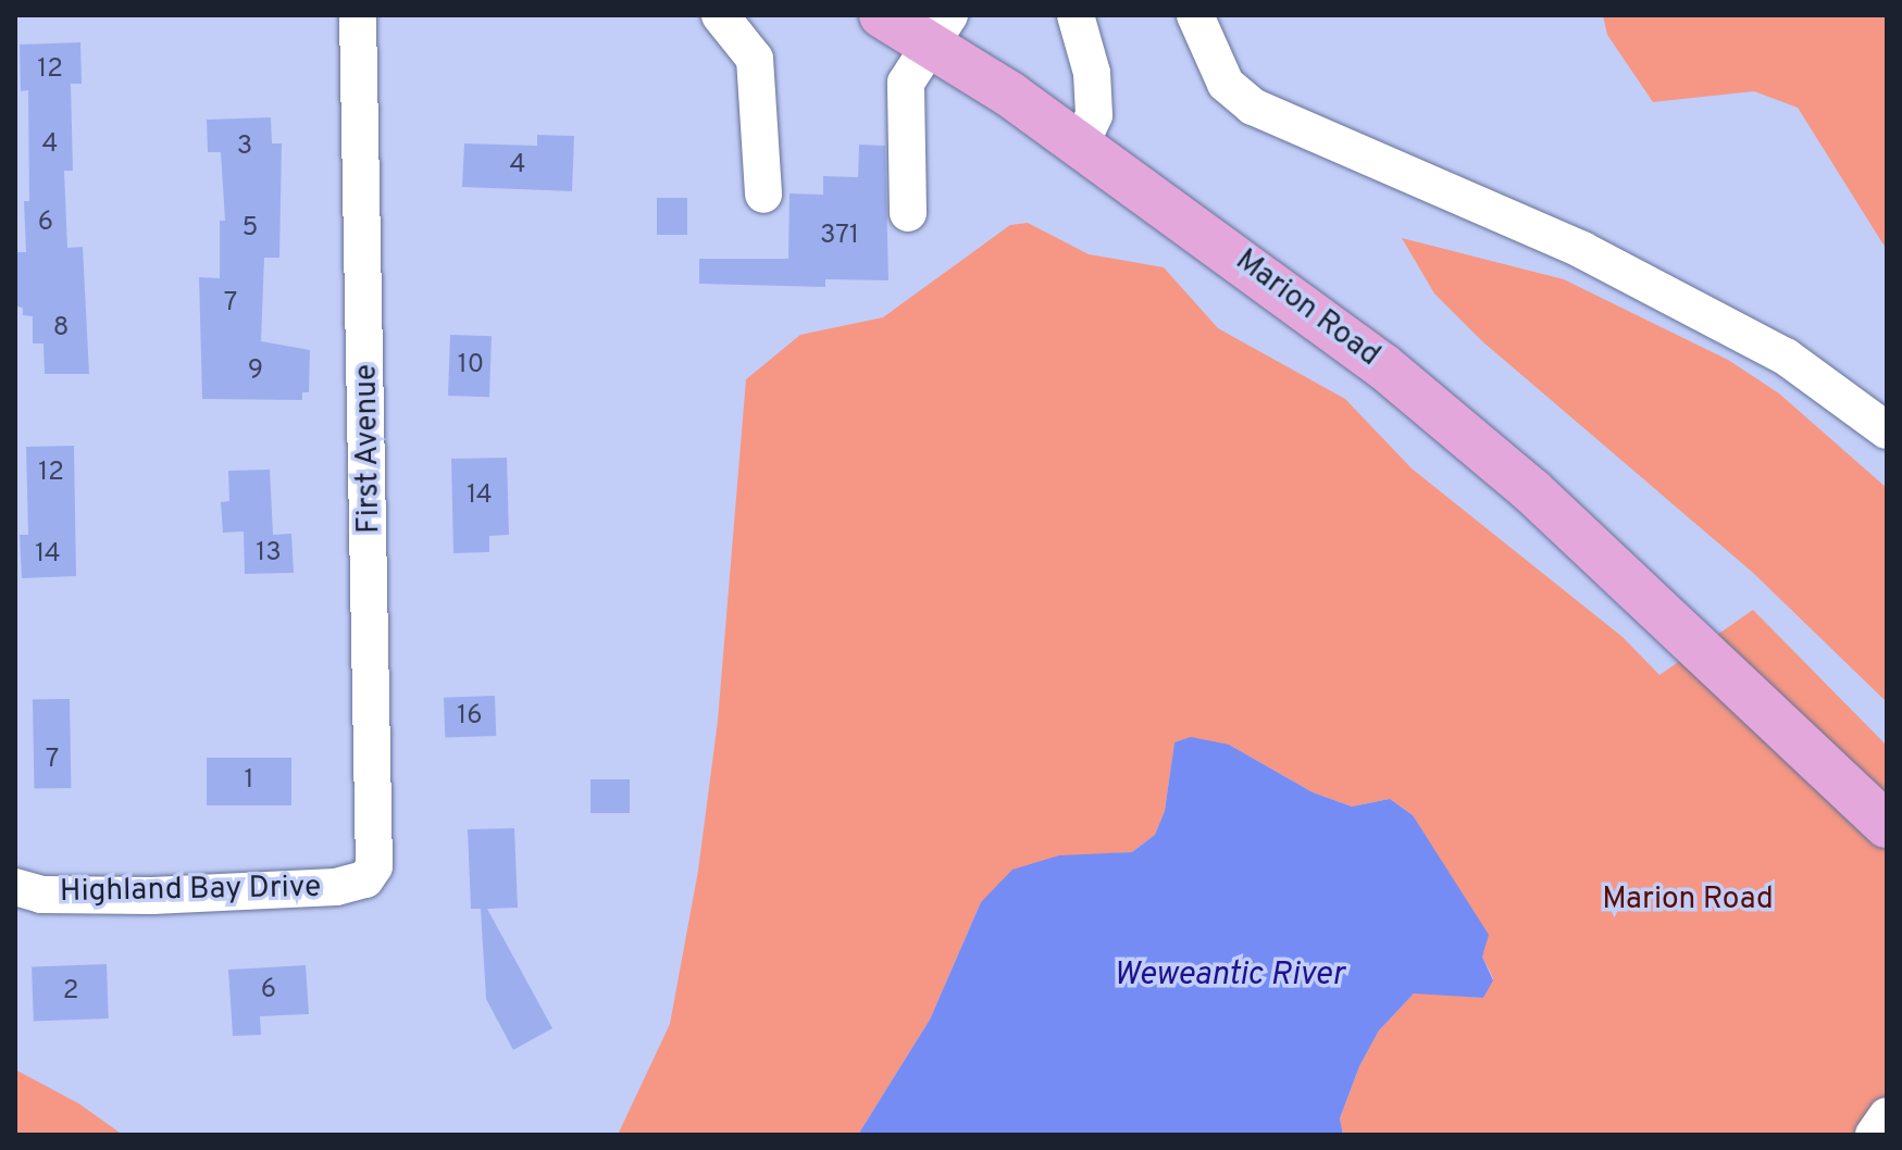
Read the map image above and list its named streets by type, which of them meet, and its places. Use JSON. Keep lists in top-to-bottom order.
{
  "streets": {
    "main road": ["Marion Road"],
    "street": ["First Avenue", "Highland Bay Drive"]
  },
  "crossings": [
    ["First Avenue", "Highland Bay Drive"]
  ],
  "water": ["Weweantic River"],
  "parks": ["Marion Road"],
  "house_numbers": [
    "12",
    "4",
    "3",
    "4",
    "6",
    "5",
    "371",
    "7",
    "8",
    "10",
    "9",
    "12",
    "14",
    "13",
    "14",
    "16",
    "7",
    "1",
    "6",
    "2"
  ]
}
